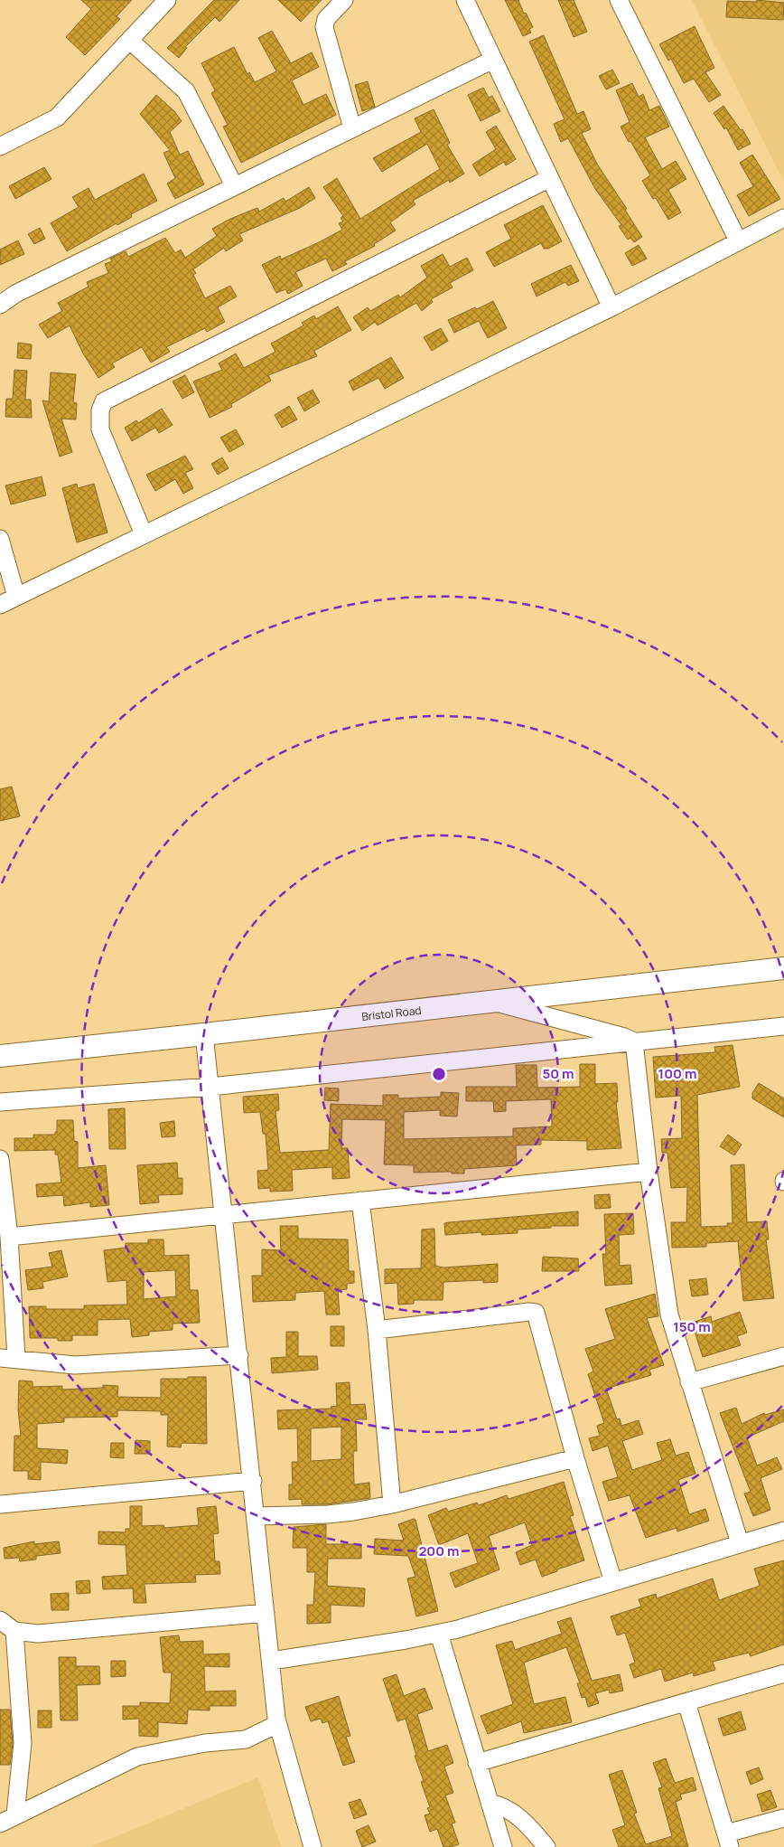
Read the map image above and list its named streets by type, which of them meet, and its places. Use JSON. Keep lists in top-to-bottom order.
{
  "streets": {
    "street": ["Bristol Road"]
  },
  "rings": [
    "50 m",
    "100 m",
    "150 m",
    "200 m"
  ]
}
